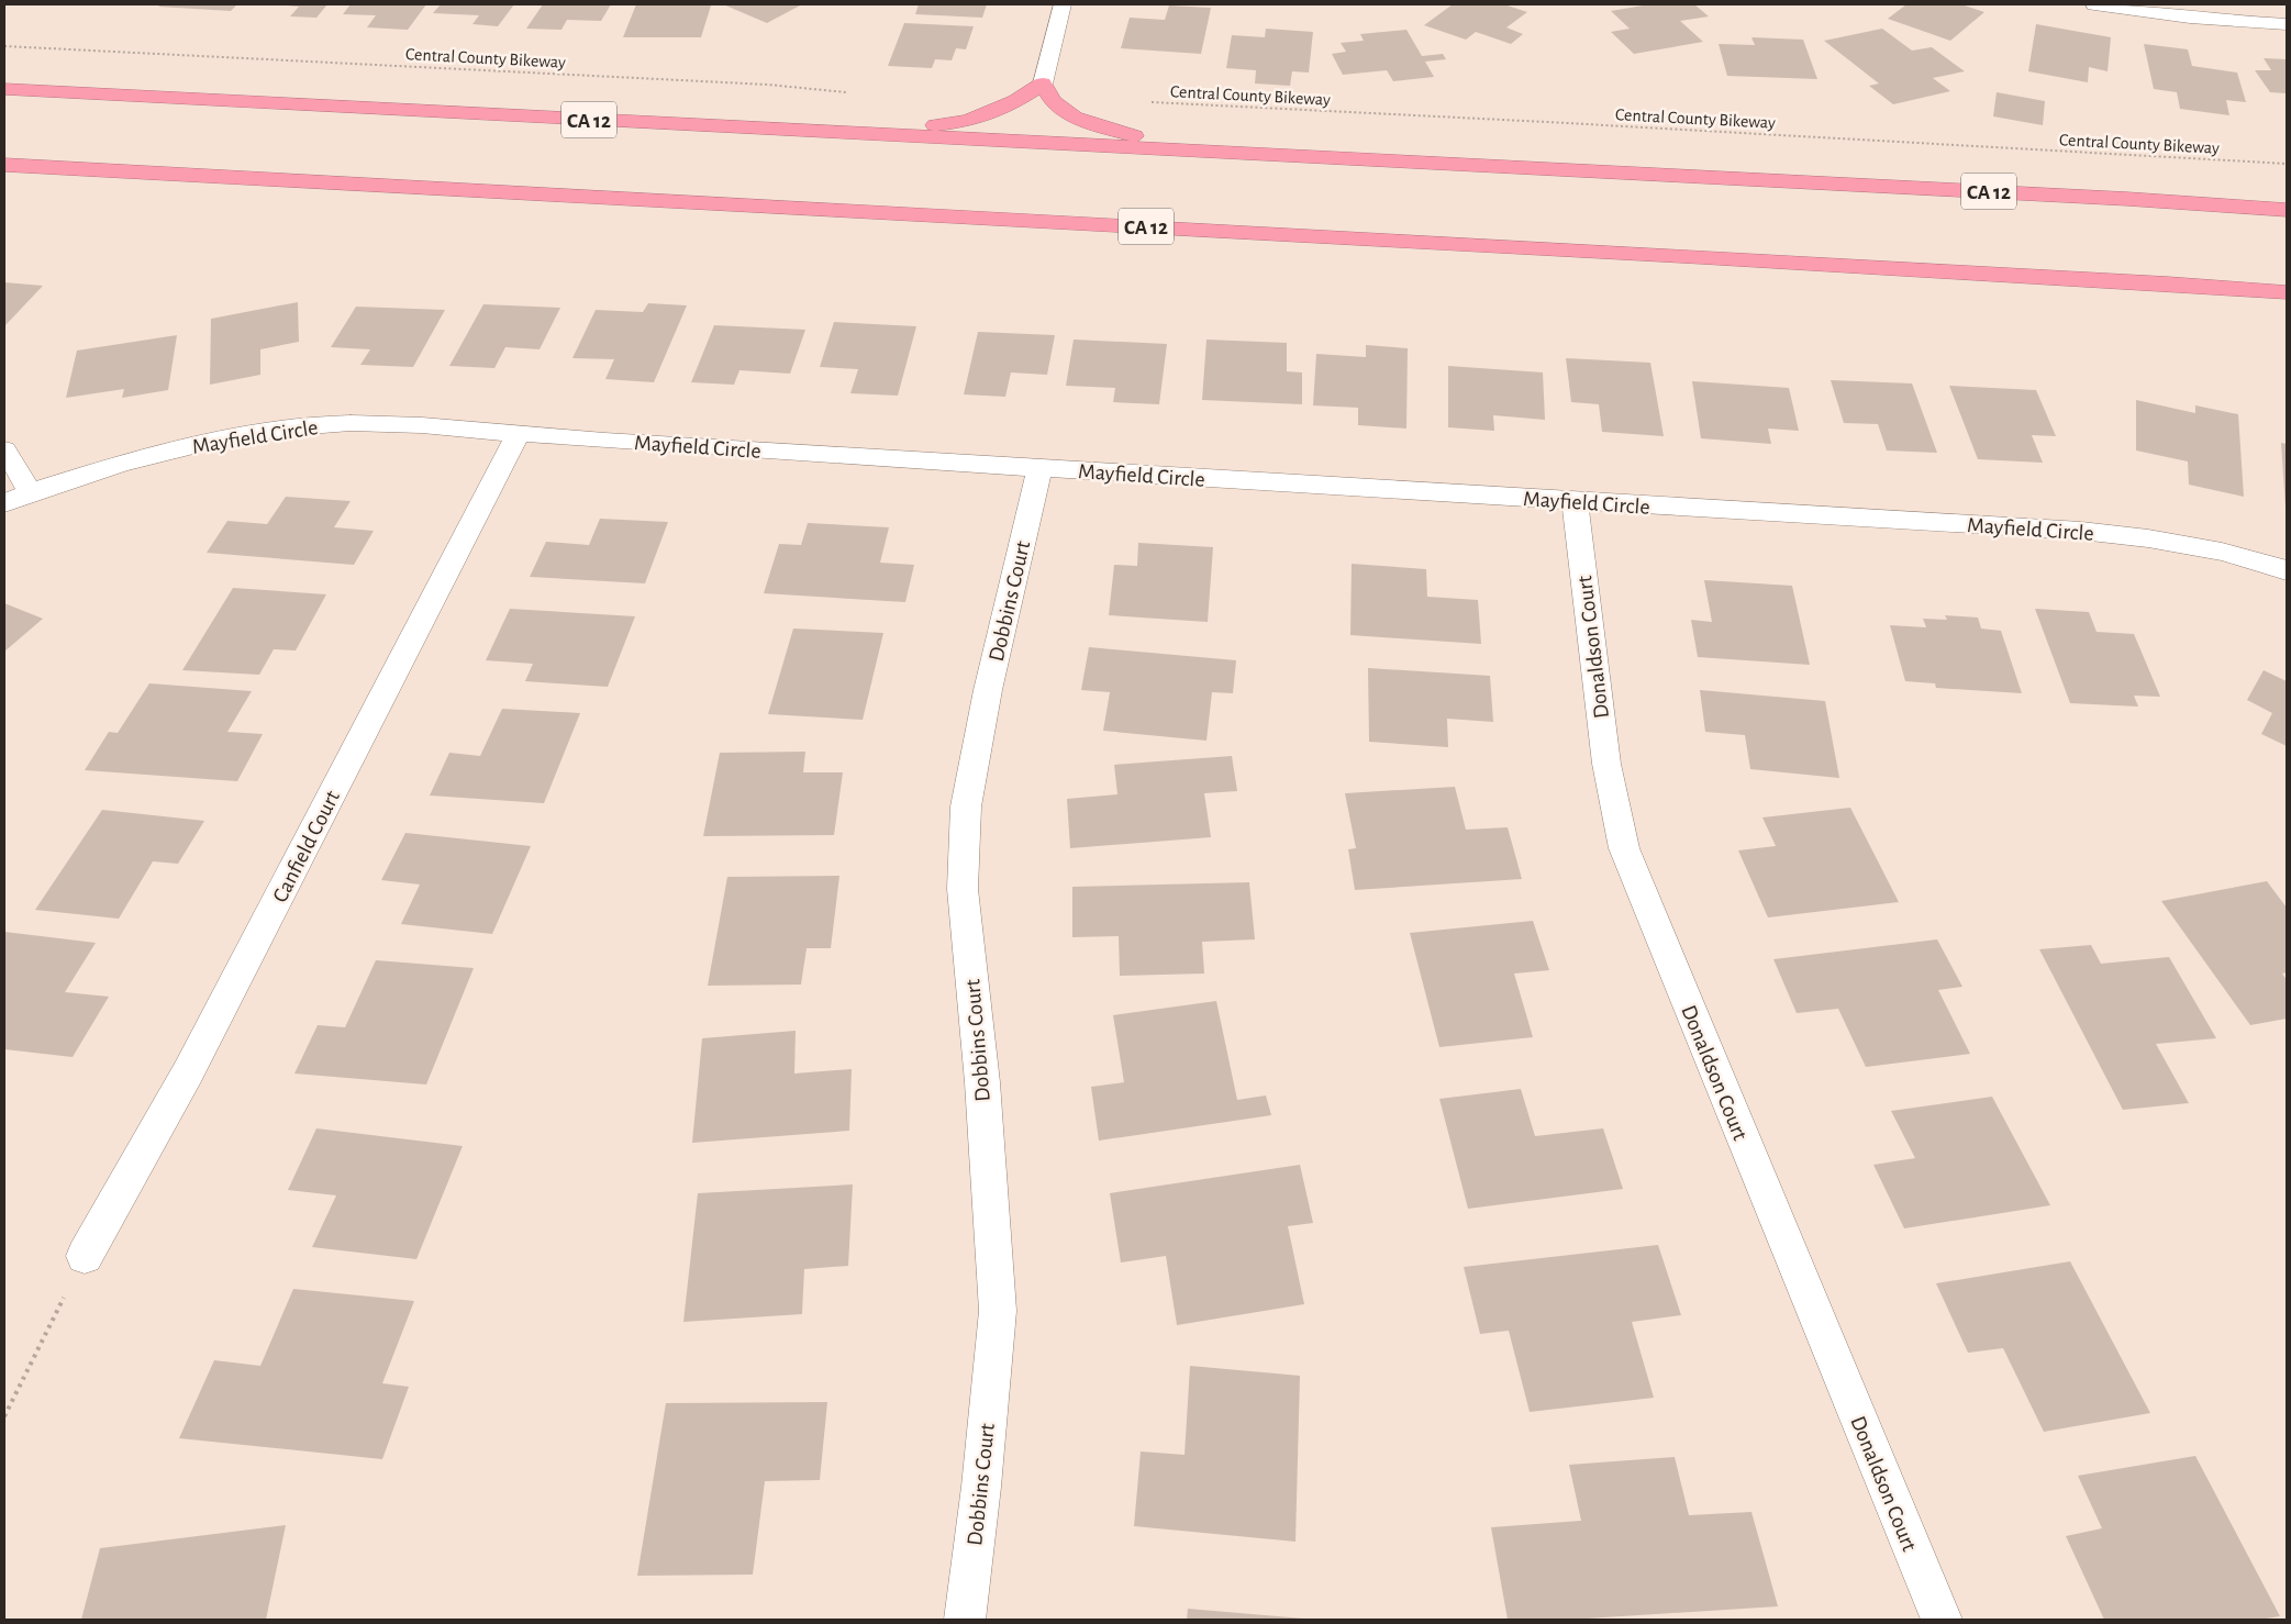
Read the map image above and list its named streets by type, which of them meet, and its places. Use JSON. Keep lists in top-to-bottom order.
{
  "streets": {
    "highway": ["CA 12"],
    "street": [
      "Mayfield Circle",
      "Dobbins Court",
      "Donaldson Court",
      "Canfield Court"
    ],
    "path": ["Central County Bikeway"]
  },
  "crossings": [
    ["Mayfield Circle", "Dobbins Court"],
    ["Mayfield Circle", "Donaldson Court"],
    ["Mayfield Circle", "Canfield Court"]
  ]
}
